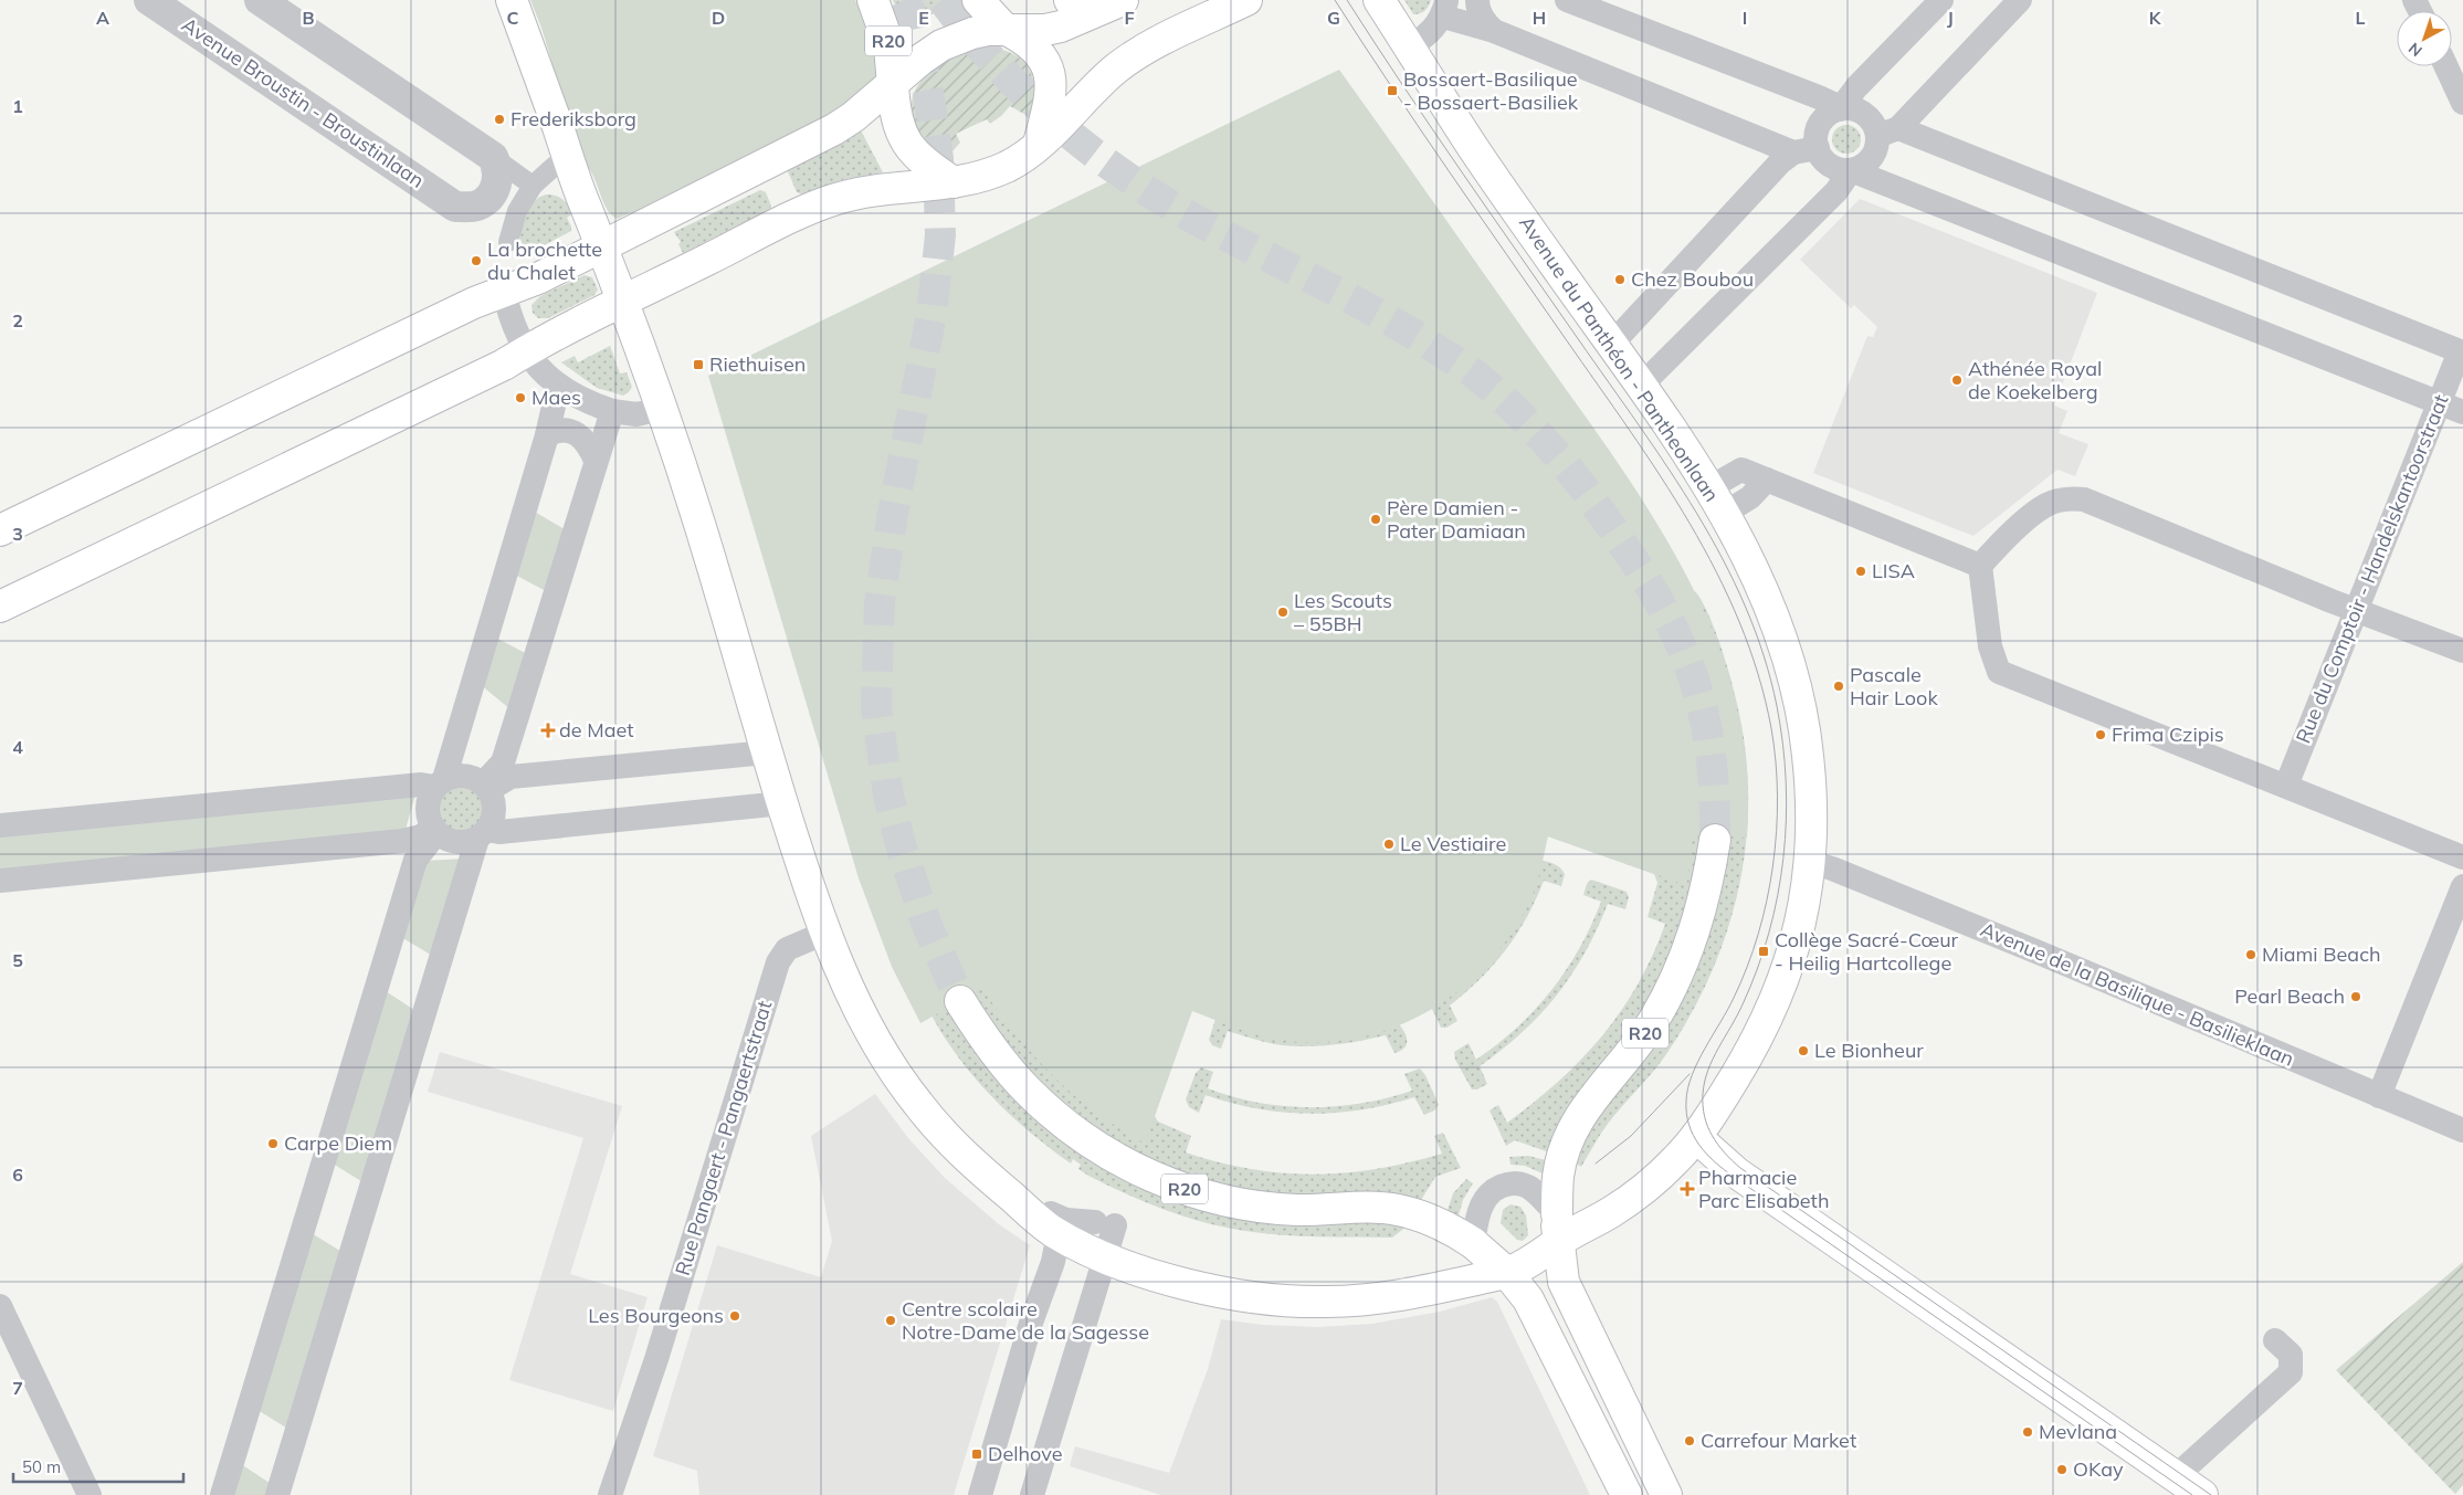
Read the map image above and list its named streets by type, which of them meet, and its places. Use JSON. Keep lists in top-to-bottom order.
{
  "streets": {
    "main road": ["R20", "Avenue du Panthéon - Pantheonlaan"],
    "street": [
      "Avenue Broustin - Broustinlaan",
      "Rue du Comptoir - Handelskantoorstraat",
      "Avenue de la Basilique - Basilieklaan",
      "Rue Pangaert - Pangaertstraat"
    ]
  },
  "crossings": [
    ["R20", "Avenue du Panthéon - Pantheonlaan"],
    ["Avenue du Panthéon - Pantheonlaan", "Avenue de la Basilique - Basilieklaan"]
  ],
  "places": {
    "transit": [
      "Bossaert-Basilique - Bossaert-Basiliek",
      "Riethuisen",
      "Collège Sacré-Cœur - Heilig Hartcollege",
      "Delhove"
    ],
    "other": [
      "Frederiksborg",
      "La brochette du Chalet",
      "Chez Boubou",
      "Athénée Royal de Koekelberg",
      "Maes",
      "Père Damien - Pater Damiaan",
      "LISA",
      "Les Scouts – 55BH",
      "Pascale Hair Look",
      "Frima Czipis",
      "Le Vestiaire",
      "Miami Beach",
      "Pearl Beach",
      "Le Bionheur",
      "Carpe Diem",
      "Les Bourgeons",
      "Centre scolaire Notre-Dame de la Sagesse",
      "Mevlana",
      "Carrefour Market",
      "OKay"
    ],
    "health": ["de Maet", "Pharmacie Parc Elisabeth"]
  },
  "scale_bar": "50 m",
  "north": "bottom left",
  "grid": {
    "columns": [
      "A",
      "B",
      "C",
      "D",
      "E",
      "F",
      "G",
      "H",
      "I",
      "J",
      "K",
      "L"
    ],
    "rows": [
      "1",
      "2",
      "3",
      "4",
      "5",
      "6",
      "7"
    ]
  }
}
